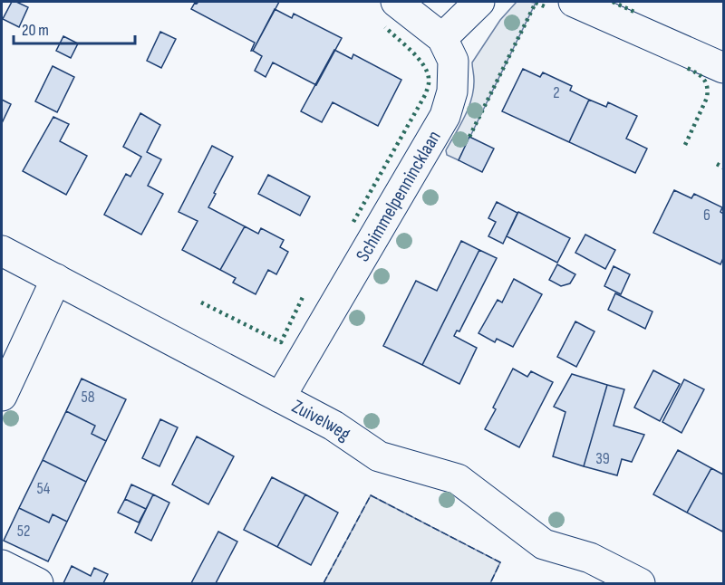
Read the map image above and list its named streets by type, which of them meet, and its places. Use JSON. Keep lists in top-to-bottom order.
{
  "streets": {
    "street": ["Schimmelpennincklaan", "Zuivelweg"]
  },
  "crossings": [
    ["Schimmelpennincklaan", "Zuivelweg"]
  ],
  "house_numbers": [
    "2",
    "6",
    "58",
    "39",
    "54",
    "52"
  ],
  "scale_bar": "20 m"
}
